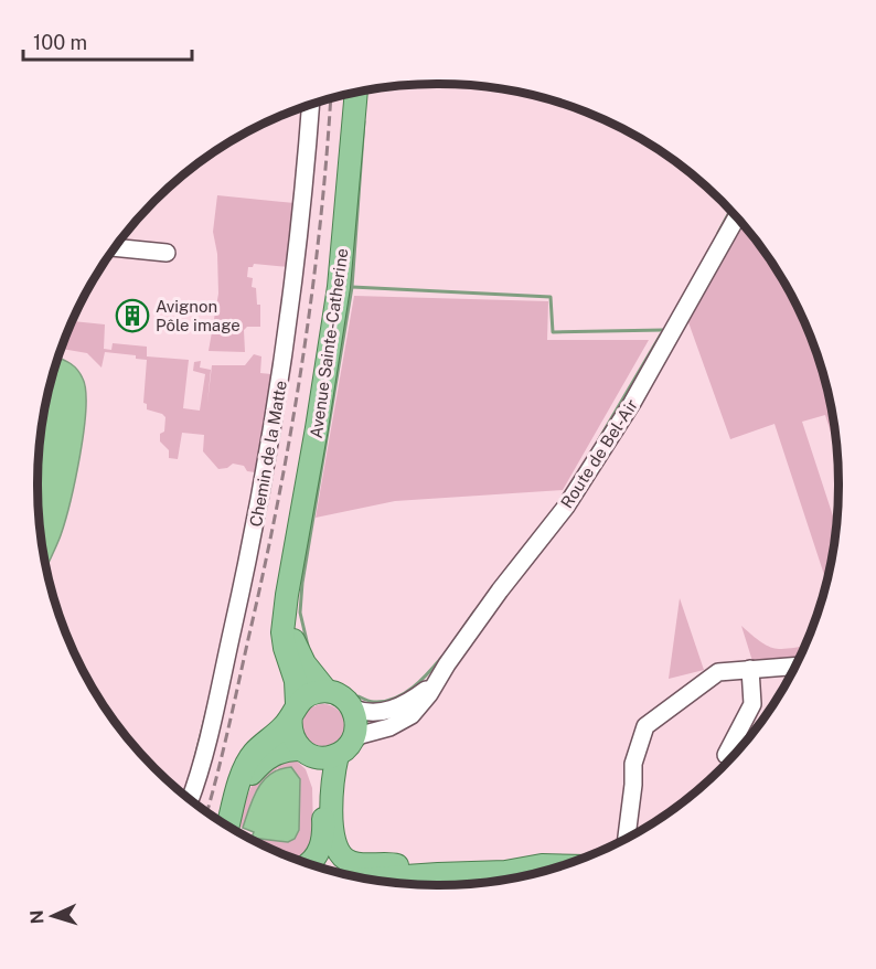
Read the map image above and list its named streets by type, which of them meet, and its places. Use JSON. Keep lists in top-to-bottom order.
{
  "streets": {
    "main road": ["Avenue Sainte-Catherine"],
    "street": ["Chemin de la Matte", "Route de Bel-Air"]
  },
  "places": {
    "building": ["Avignon Pôle image"]
  },
  "scale_bar": "100 m",
  "north": "left"
}
